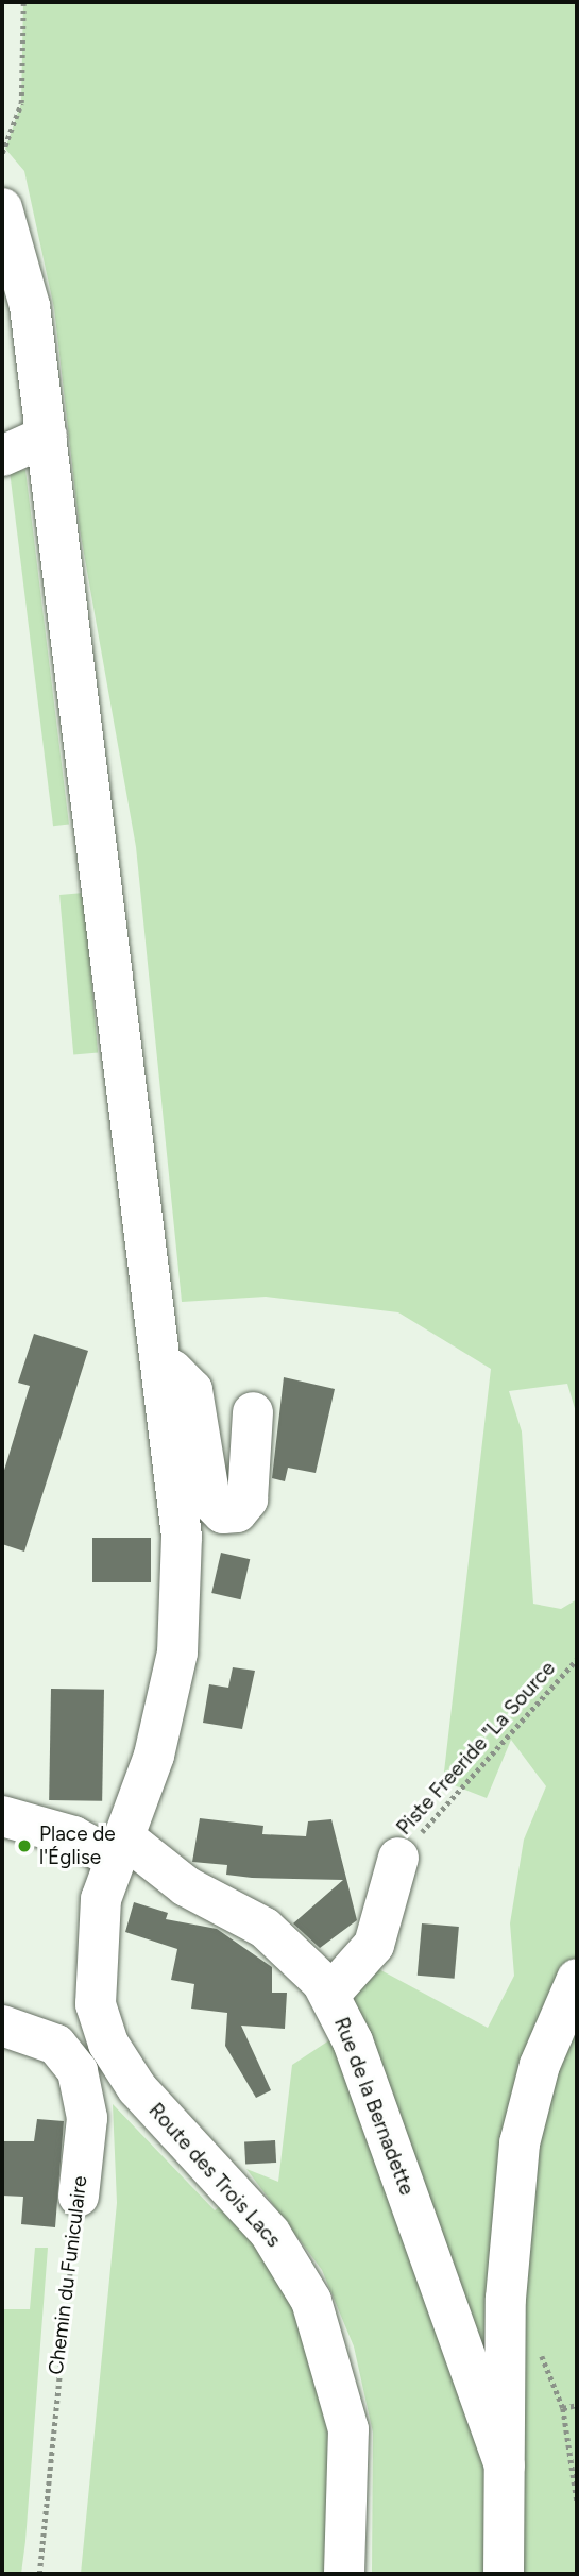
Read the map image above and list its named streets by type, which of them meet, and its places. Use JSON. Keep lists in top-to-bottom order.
{
  "streets": {
    "street": ["Rue de la Bernadette", "Route des Trois Lacs", "Chemin du Funiculaire"],
    "path": ["Piste Freeride \"La Source"]
  },
  "crossings": [
    ["Rue de la Bernadette", "Route des Trois Lacs"]
  ],
  "places": ["Place de l'Église"]
}
